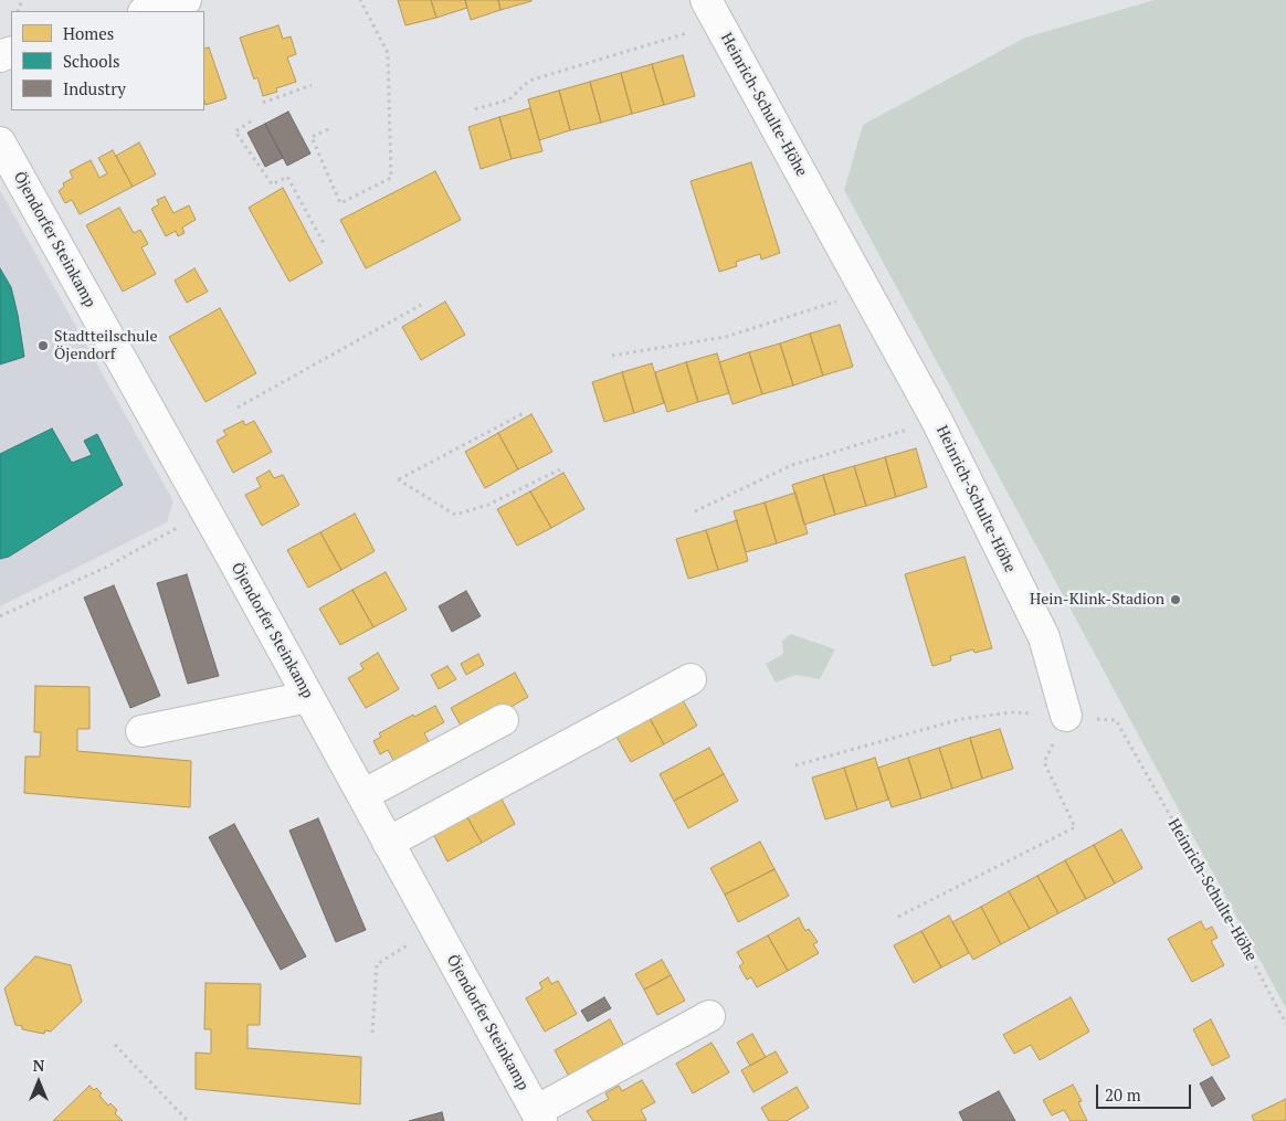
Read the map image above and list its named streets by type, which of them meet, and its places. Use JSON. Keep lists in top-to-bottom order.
{
  "streets": {
    "street": ["Heinrich-Schulte-Höhe", "Öjendorfer Steinkamp"]
  },
  "places": ["Stadtteilschule Öjendorf", "Hein-Klink-Stadion"],
  "legend": ["Homes", "Schools", "Industry"],
  "scale_bar": "20 m",
  "north": "top"
}
